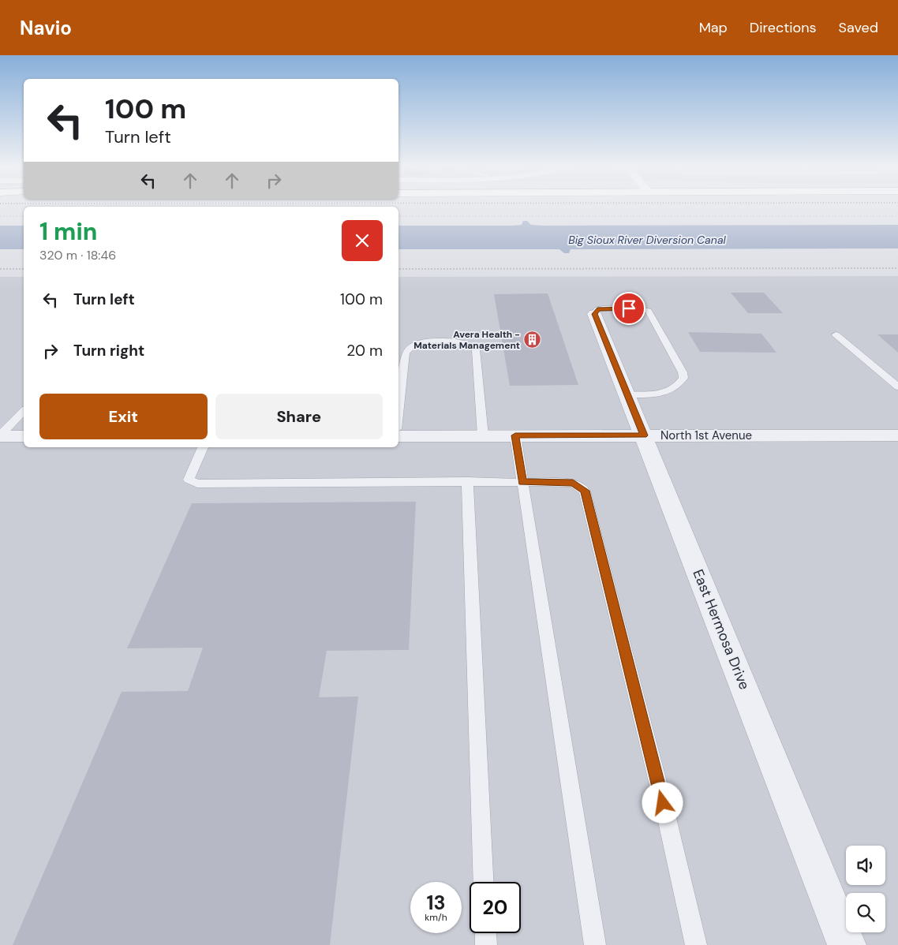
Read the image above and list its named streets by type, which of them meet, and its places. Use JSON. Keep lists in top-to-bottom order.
{
  "streets": {
    "street": ["North 1st Avenue", "East Hermosa Drive"]
  },
  "crossings": [
    ["North 1st Avenue", "East Hermosa Drive"]
  ],
  "water": ["Big Sioux River Diversion Canal"],
  "places": {
    "building": ["Avera Health - Materials Management"]
  },
  "page": {
    "header": "Navio",
    "nav": ["Map", "Directions", "Saved"],
    "turn": ["100 m", "Turn left"],
    "heading": ["1 min", "320 m · 18:46"],
    "list": [
      {
        "name": "Turn left",
        "value": "100 m"
      },
      {
        "name": "Turn right",
        "value": "20 m"
      }
    ],
    "buttons": ["Exit", "Share"],
    "speed": "13 km/h",
    "limit": "20"
  }
}
